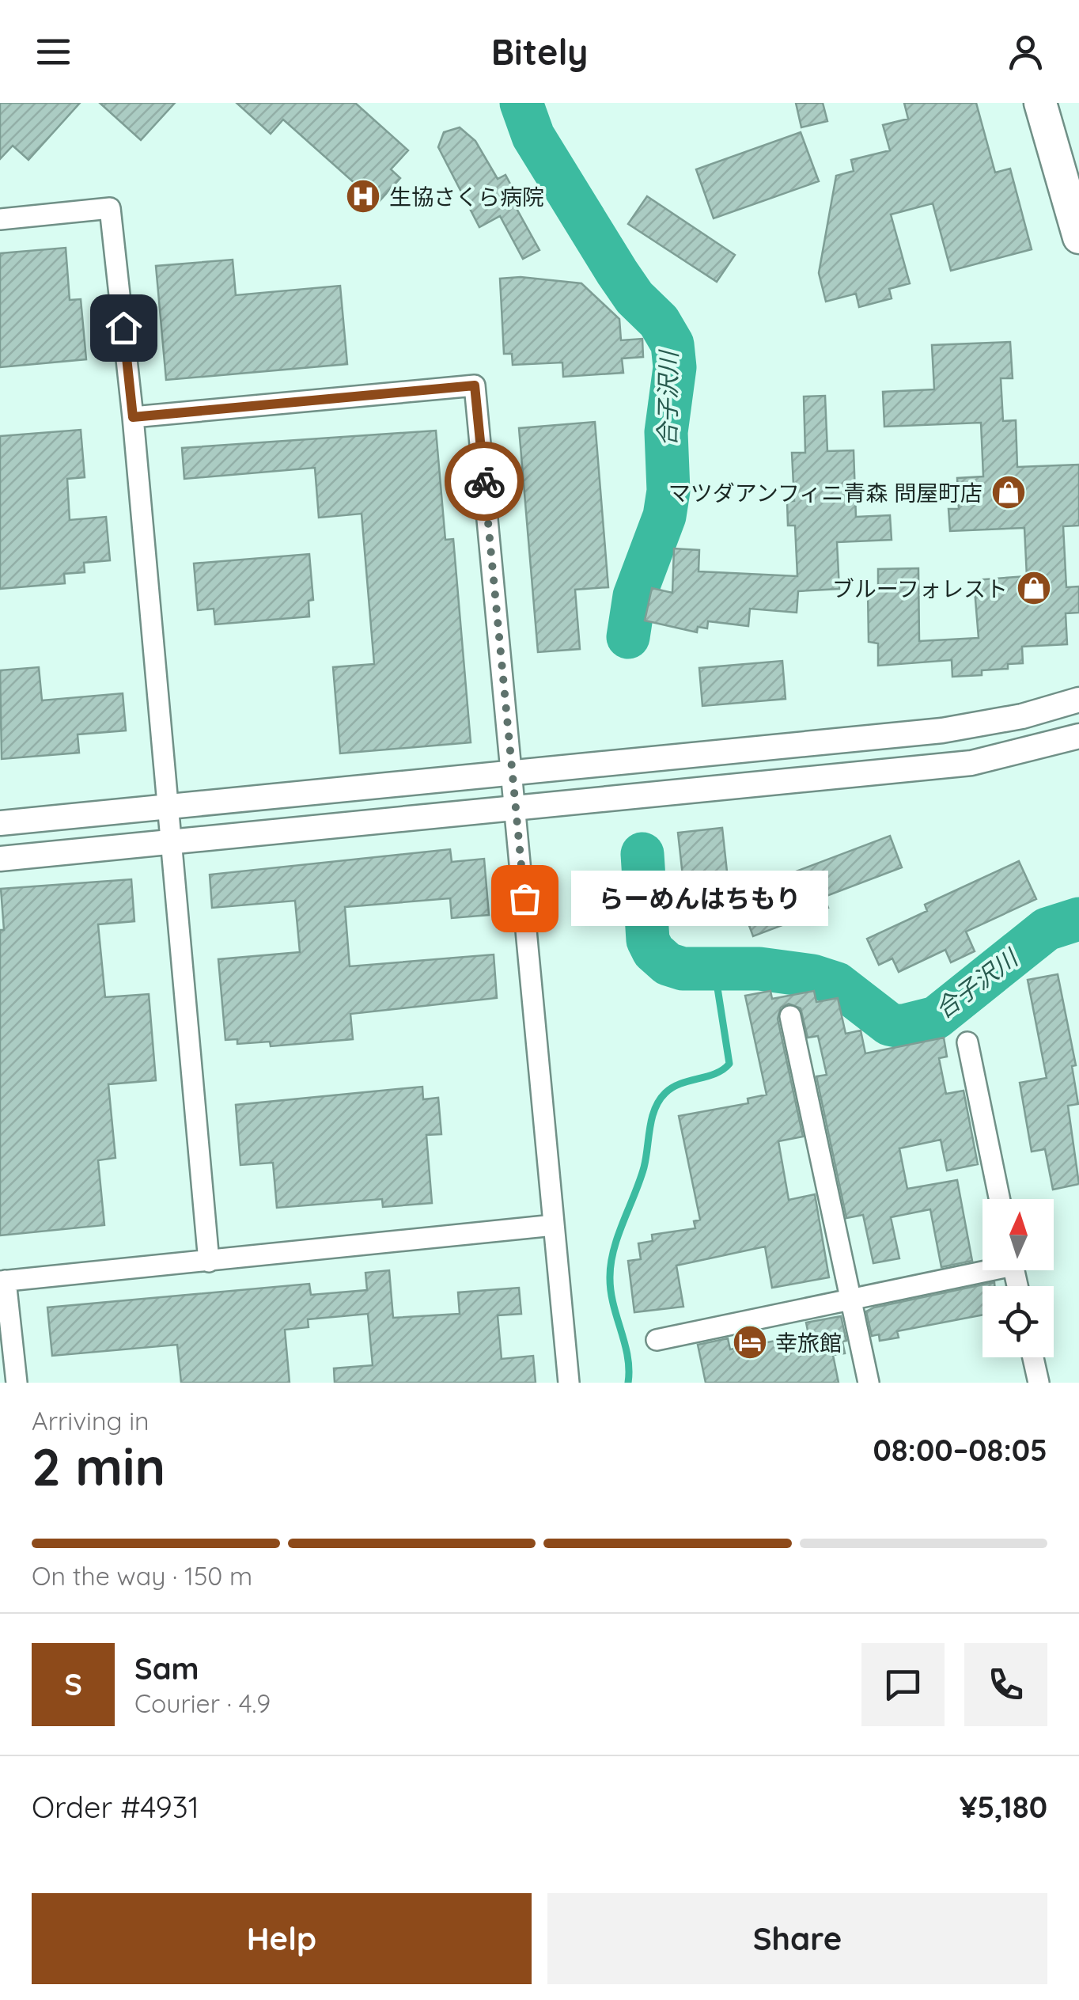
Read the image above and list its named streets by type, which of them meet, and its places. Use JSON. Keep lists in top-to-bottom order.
{
  "water": ["合子沢川"],
  "places": {
    "hospital": ["生協さくら病院"],
    "shop": ["マツダアンフィニ青森 問屋町店", "ブルーフォレスト"],
    "other": ["らーめんはちもり"],
    "hotel": ["幸旅館"]
  },
  "north": "top",
  "page": {
    "header": "Bitely",
    "bubble": "らーめんはちもり",
    "heading": ["2 min", "Arriving in", "08:00–08:05"],
    "panel": [
      "Sam",
      "Courier · 4.9",
      "Order #4931",
      "¥5,180"
    ],
    "bar": "On the way · 150 m",
    "round": "S",
    "buttons": ["Help", "Share"]
  }
}
